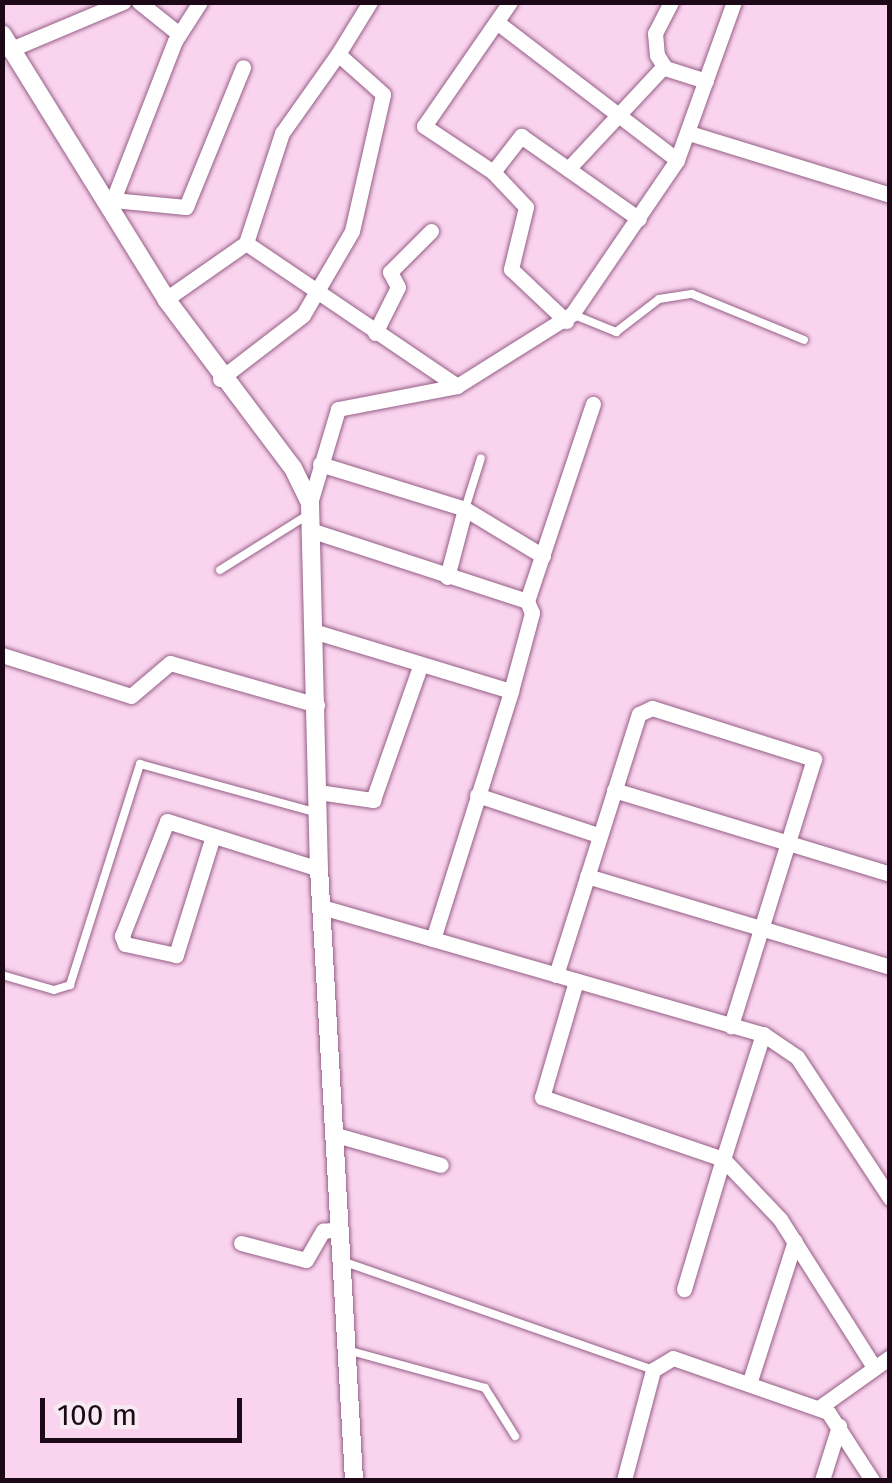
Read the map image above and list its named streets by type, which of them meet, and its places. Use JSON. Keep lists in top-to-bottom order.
{
  "scale_bar": "100 m"
}
